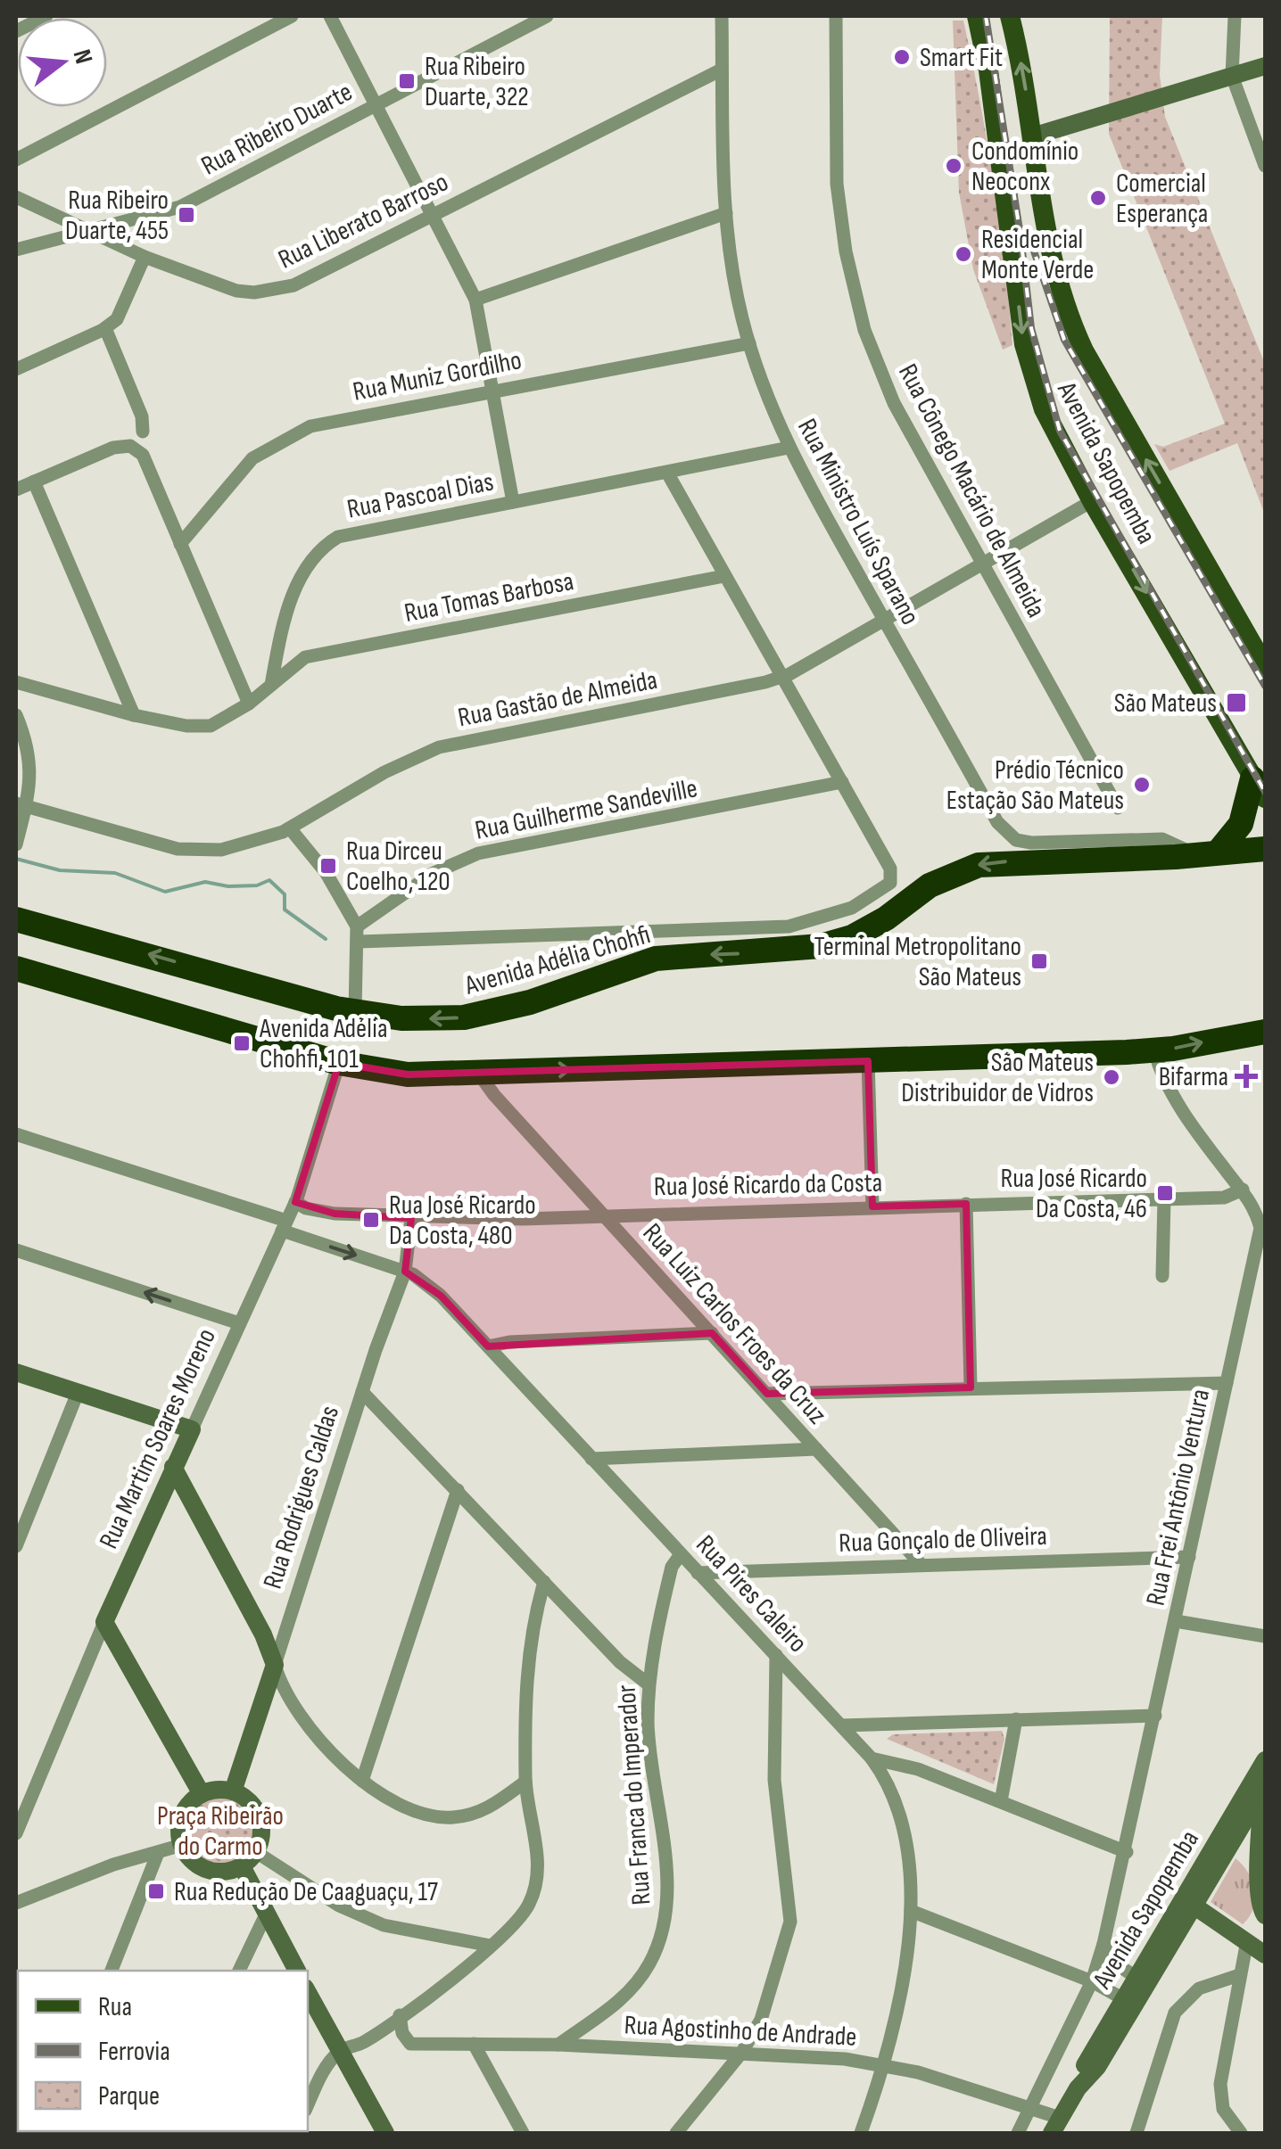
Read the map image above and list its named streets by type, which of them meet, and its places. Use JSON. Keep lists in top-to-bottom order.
{
  "streets": {
    "highway": ["Avenida Adélia Chohfi"],
    "main road": ["Avenida Sapopemba"],
    "street": [
      "Rua Ribeiro Duarte",
      "Rua Liberato Barroso",
      "Rua Muniz Gordilho",
      "Rua Cônego Macário de Almeida",
      "Rua Pascoal Dias",
      "Rua Ministro Luís Sparano",
      "Rua Tomas Barbosa",
      "Rua Gastão de Almeida",
      "Rua Guilherme Sandeville",
      "Rua José Ricardo da Costa",
      "Rua Luiz Carlos Froes da Cruz",
      "Rua Martim Soares Moreno",
      "Rua Rodrigues Caldas",
      "Rua Frei Antônio Ventura",
      "Rua Gonçalo de Oliveira",
      "Rua Pires Caleiro",
      "Rua Franca do Imperador",
      "Rua Agostinho de Andrade"
    ]
  },
  "crossings": [
    ["Rua Ribeiro Duarte", "Rua Liberato Barroso"],
    ["Rua Liberato Barroso", "Rua Ministro Luís Sparano"],
    ["Rua Muniz Gordilho", "Rua Ministro Luís Sparano"],
    ["Avenida Sapopemba", "Rua Gastão de Almeida"],
    ["Avenida Sapopemba", "Rua Agostinho de Andrade"],
    ["Rua Cônego Macário de Almeida", "Rua Gastão de Almeida"],
    ["Rua Pascoal Dias", "Rua Ministro Luís Sparano"],
    ["Rua Pascoal Dias", "Rua Tomas Barbosa"],
    ["Rua Ministro Luís Sparano", "Rua Gastão de Almeida"],
    ["Rua Ministro Luís Sparano", "Avenida Adélia Chohfi"],
    ["Rua José Ricardo da Costa", "Rua Luiz Carlos Froes da Cruz"],
    ["Rua José Ricardo da Costa", "Rua Martim Soares Moreno"],
    ["Rua José Ricardo da Costa", "Rua Rodrigues Caldas"],
    ["Rua José Ricardo da Costa", "Rua Frei Antônio Ventura"],
    ["Rua Luiz Carlos Froes da Cruz", "Rua Gonçalo de Oliveira"],
    ["Rua Martim Soares Moreno", "Rua Pires Caleiro"],
    ["Rua Rodrigues Caldas", "Rua Pires Caleiro"],
    ["Rua Frei Antônio Ventura", "Rua Gonçalo de Oliveira"],
    ["Rua Frei Antônio Ventura", "Rua Agostinho de Andrade"],
    ["Rua Gonçalo de Oliveira", "Rua Pires Caleiro"],
    ["Rua Pires Caleiro", "Rua Franca do Imperador"],
    ["Rua Pires Caleiro", "Rua Agostinho de Andrade"],
    ["Rua Franca do Imperador", "Rua Agostinho de Andrade"]
  ],
  "parks": ["Praça Ribeirão do Carmo"],
  "places": {
    "other": [
      "Smart Fit",
      "Condomínio Neoconx",
      "Comercial Esperança",
      "Residencial Monte Verde",
      "Prédio Técnico Estação São Mateus",
      "São Mateus Distribuidor de Vidros"
    ],
    "transit": [
      "Rua Ribeiro Duarte, 322",
      "Rua Ribeiro Duarte, 455",
      "São Mateus",
      "Rua Dirceu Coelho, 120",
      "Terminal Metropolitano São Mateus",
      "Avenida Adélia Chohfi, 101",
      "Rua José Ricardo Da Costa, 46",
      "Rua José Ricardo Da Costa, 480",
      "Rua Redução De Caaguaçu, 17"
    ],
    "health": ["Bifarma"]
  },
  "legend": ["Rua", "Ferrovia", "Parque"],
  "north": "right"
}
